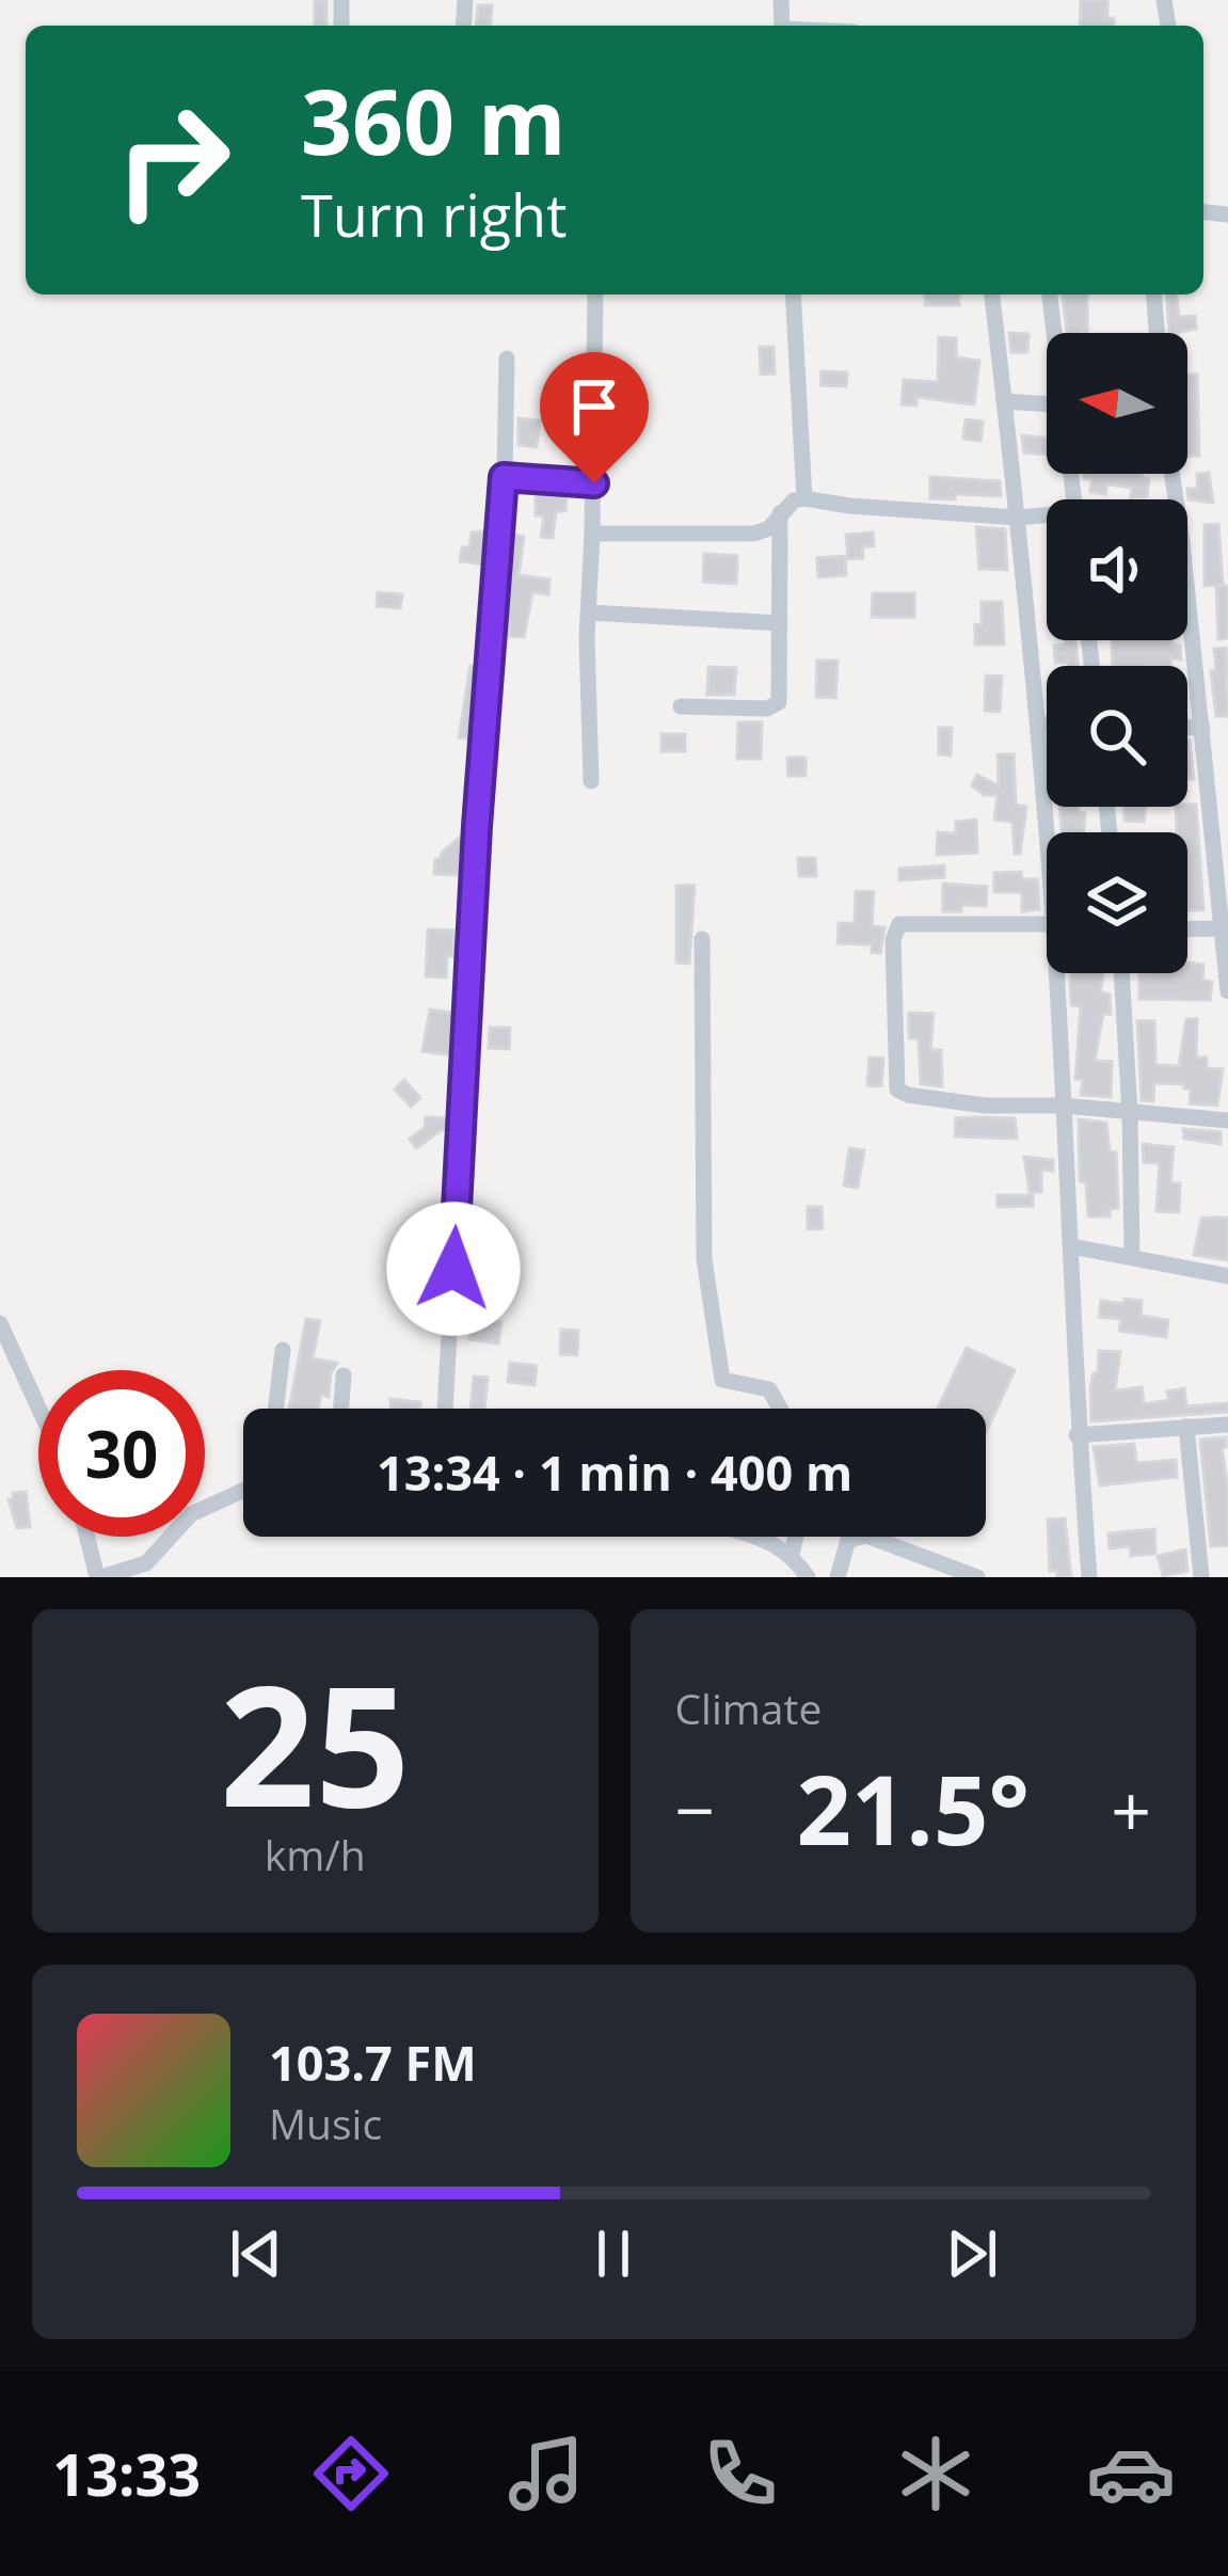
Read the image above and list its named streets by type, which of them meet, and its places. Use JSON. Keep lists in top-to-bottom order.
{
  "north": "left",
  "page": {
    "turn": ["360 m", "Turn right"],
    "limit": "30",
    "trip": "13:34 · 1 min · 400 m",
    "tile": [
      ["25", "km/h"],
      "Climate"
    ],
    "heat": ["−", "21.5°", "+"],
    "song": ["103.7 FM", "Music"],
    "tabs": "13:33"
  }
}
